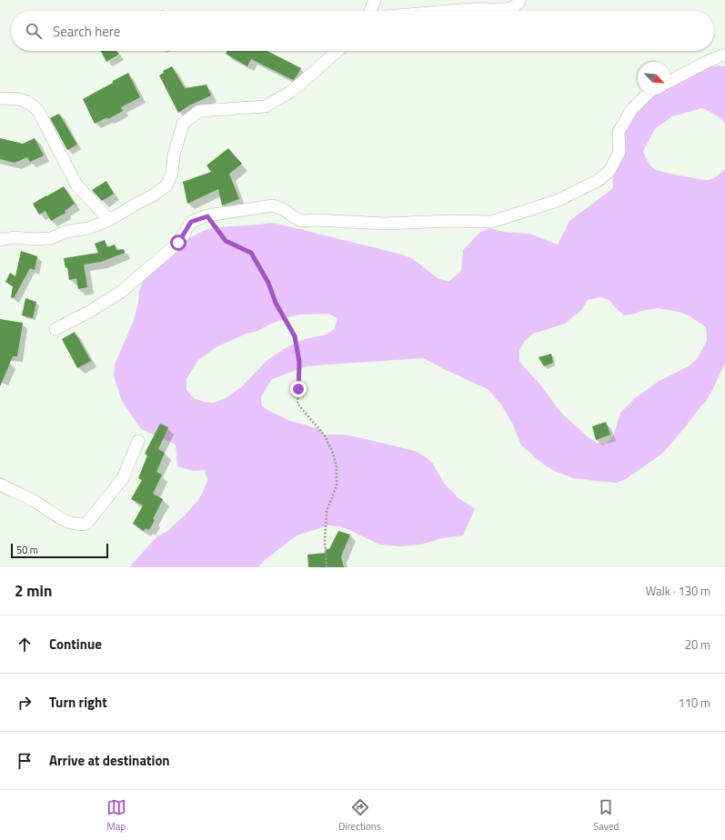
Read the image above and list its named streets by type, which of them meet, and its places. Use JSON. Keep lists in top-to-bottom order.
{
  "scale_bar": "50 m",
  "north": "bottom right",
  "page": {
    "search": "Search here",
    "scale": "50 m",
    "heading": ["2 min", "Walk · 130 m"],
    "list": [
      ["Continue", "20 m"],
      ["Turn right", "110 m"],
      "Arrive at destination"
    ],
    "nav": ["Map", "Directions", "Saved"]
  }
}
